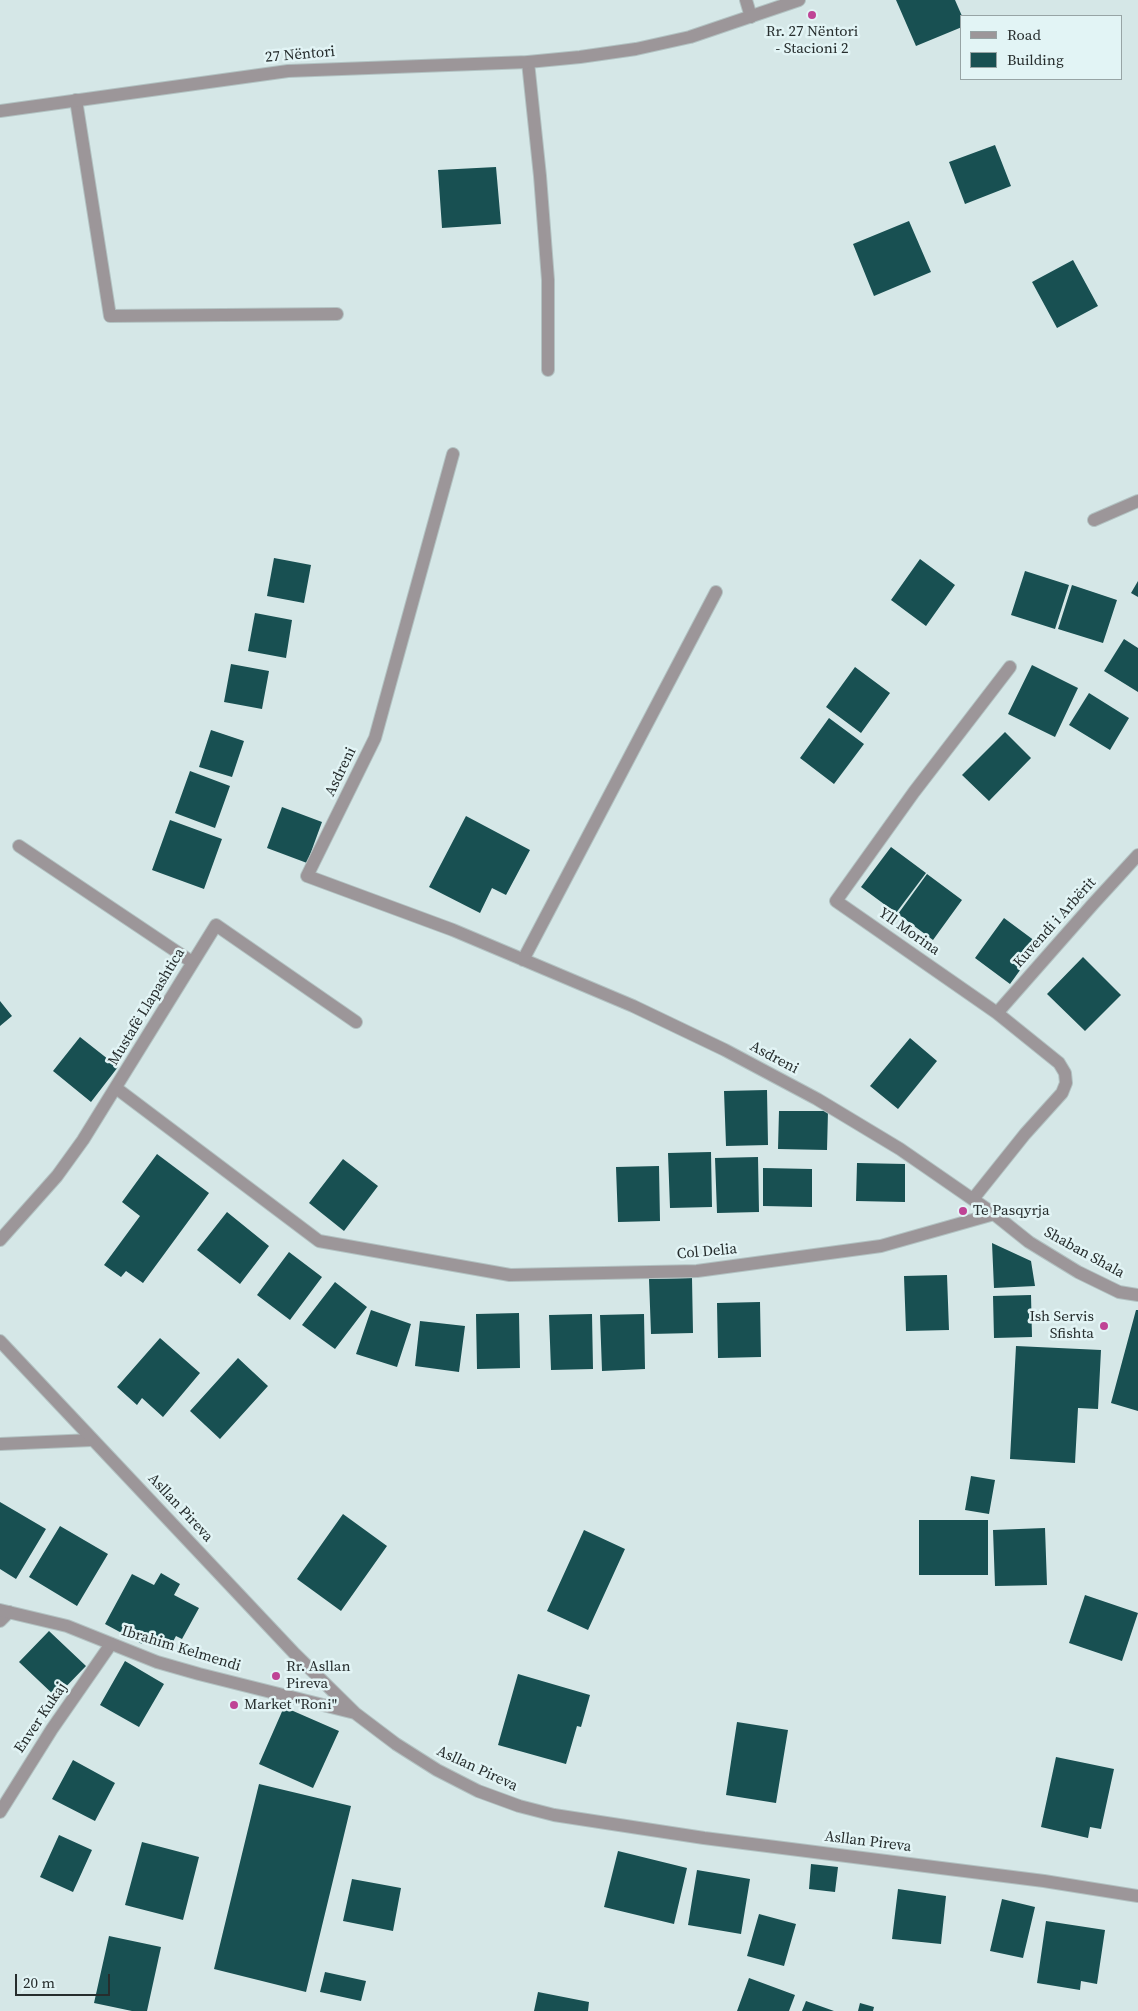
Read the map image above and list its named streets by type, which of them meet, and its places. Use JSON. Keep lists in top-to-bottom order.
{
  "streets": {
    "street": [
      "27 Nëntori",
      "Asdreni",
      "Kuvendi i Arbërit",
      "Yll Morina",
      "Mustafë Llapashtica",
      "Col Delia",
      "Shaban Shala",
      "Asllan Pireva",
      "Ibrahim Kelmendi",
      "Enver Kukaj"
    ]
  },
  "crossings": [
    ["Asdreni", "Yll Morina"],
    ["Asdreni", "Col Delia"],
    ["Asdreni", "Shaban Shala"],
    ["Kuvendi i Arbërit", "Yll Morina"],
    ["Mustafë Llapashtica", "Col Delia"],
    ["Col Delia", "Shaban Shala"],
    ["Asllan Pireva", "Ibrahim Kelmendi"],
    ["Ibrahim Kelmendi", "Enver Kukaj"]
  ],
  "places": [
    "Rr. 27 Nëntori - Stacioni 2",
    "Te Pasqyrja",
    "Ish Servis Sfishta",
    "Rr. Asllan Pireva",
    "Market \"Roni\""
  ],
  "legend": ["Road", "Building"],
  "scale_bar": "20 m"
}
